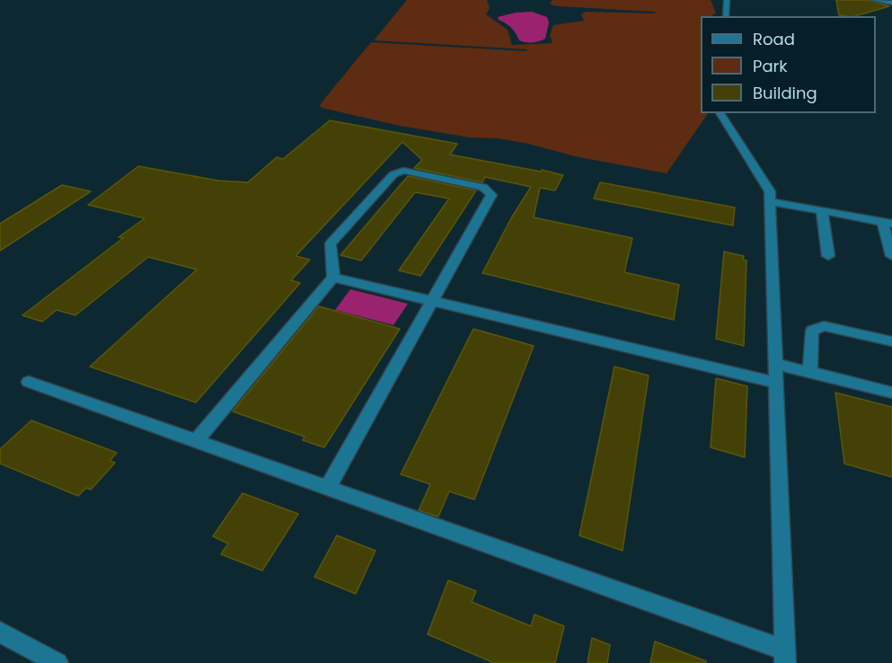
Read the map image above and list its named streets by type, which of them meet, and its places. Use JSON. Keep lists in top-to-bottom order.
{
  "legend": ["Road", "Park", "Building"]
}
